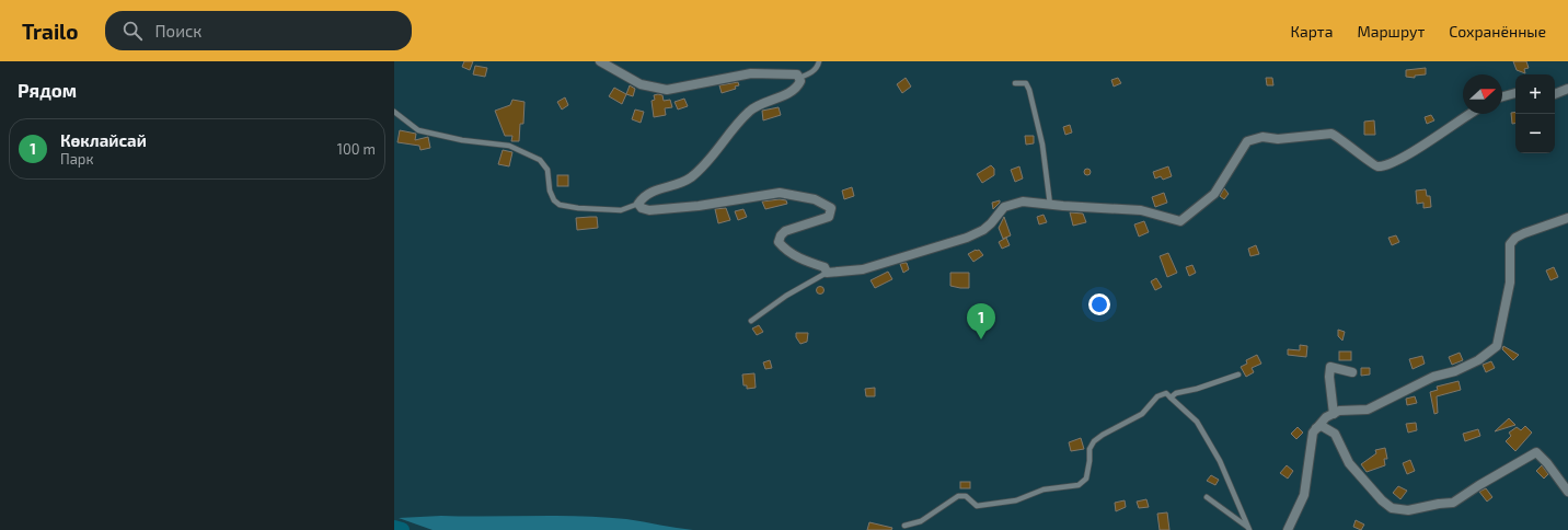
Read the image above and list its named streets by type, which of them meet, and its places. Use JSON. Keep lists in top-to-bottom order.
{
  "north": "right",
  "page": {
    "header": "Trailo",
    "search": "Поиск",
    "nav": ["Карта", "Маршрут", "Сохранённые"],
    "heading": "Рядом",
    "map_buttons": ["+", "−"],
    "list": [
      {
        "mark": "1",
        "name": "Көклайсай",
        "note": "Парк",
        "value": "100 m"
      }
    ],
    "pins": "1"
  }
}
